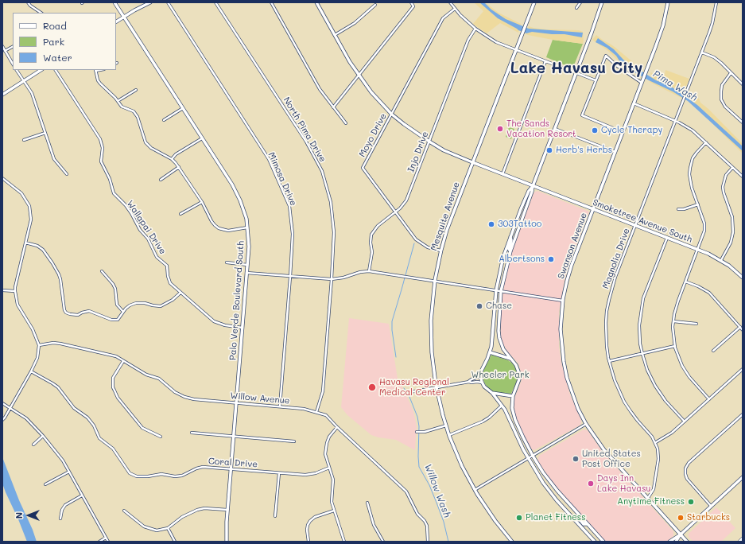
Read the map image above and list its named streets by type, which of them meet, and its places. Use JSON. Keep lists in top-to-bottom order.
{
  "streets": {
    "main road": [
      "Mesquite Avenue",
      "Smoketree Avenue South",
      "Swanson Avenue",
      "Palo Verde Boulevard South"
    ],
    "street": [
      "North Pima Drive",
      "Moyo Drive",
      "Injo Drive",
      "Mimosa Drive",
      "Wallapai Drive",
      "Magnolia Drive",
      "Willow Avenue",
      "Coral Drive"
    ]
  },
  "crossings": [
    ["North Pima Drive", "Willow Avenue"],
    ["Moyo Drive", "Injo Drive"],
    ["Moyo Drive", "Mesquite Avenue"],
    ["Moyo Drive", "Smoketree Avenue South"],
    ["Injo Drive", "Smoketree Avenue South"],
    ["Mimosa Drive", "Willow Avenue"],
    ["Mesquite Avenue", "Smoketree Avenue South"],
    ["Smoketree Avenue South", "Swanson Avenue"],
    ["Smoketree Avenue South", "Magnolia Drive"],
    ["Wallapai Drive", "Palo Verde Boulevard South"],
    ["Swanson Avenue", "Magnolia Drive"],
    ["Palo Verde Boulevard South", "Willow Avenue"],
    ["Palo Verde Boulevard South", "Coral Drive"]
  ],
  "districts": ["Lake Havasu City"],
  "water": ["Pima Wash", "Willow Wash"],
  "parks": ["Wheeler Park"],
  "places": [
    "The Sands Vacation Resort",
    "Cycle Therapy",
    "Herb's Herbs",
    "303Tattoo",
    "Albertsons",
    "Chase",
    "Havasu Regional Medical Center",
    "United States Post Office",
    "Days Inn Lake Havasu",
    "Anytime Fitness",
    "Planet Fitness",
    "Starbucks"
  ],
  "legend": ["Road", "Park", "Water"],
  "north": "left"
}
